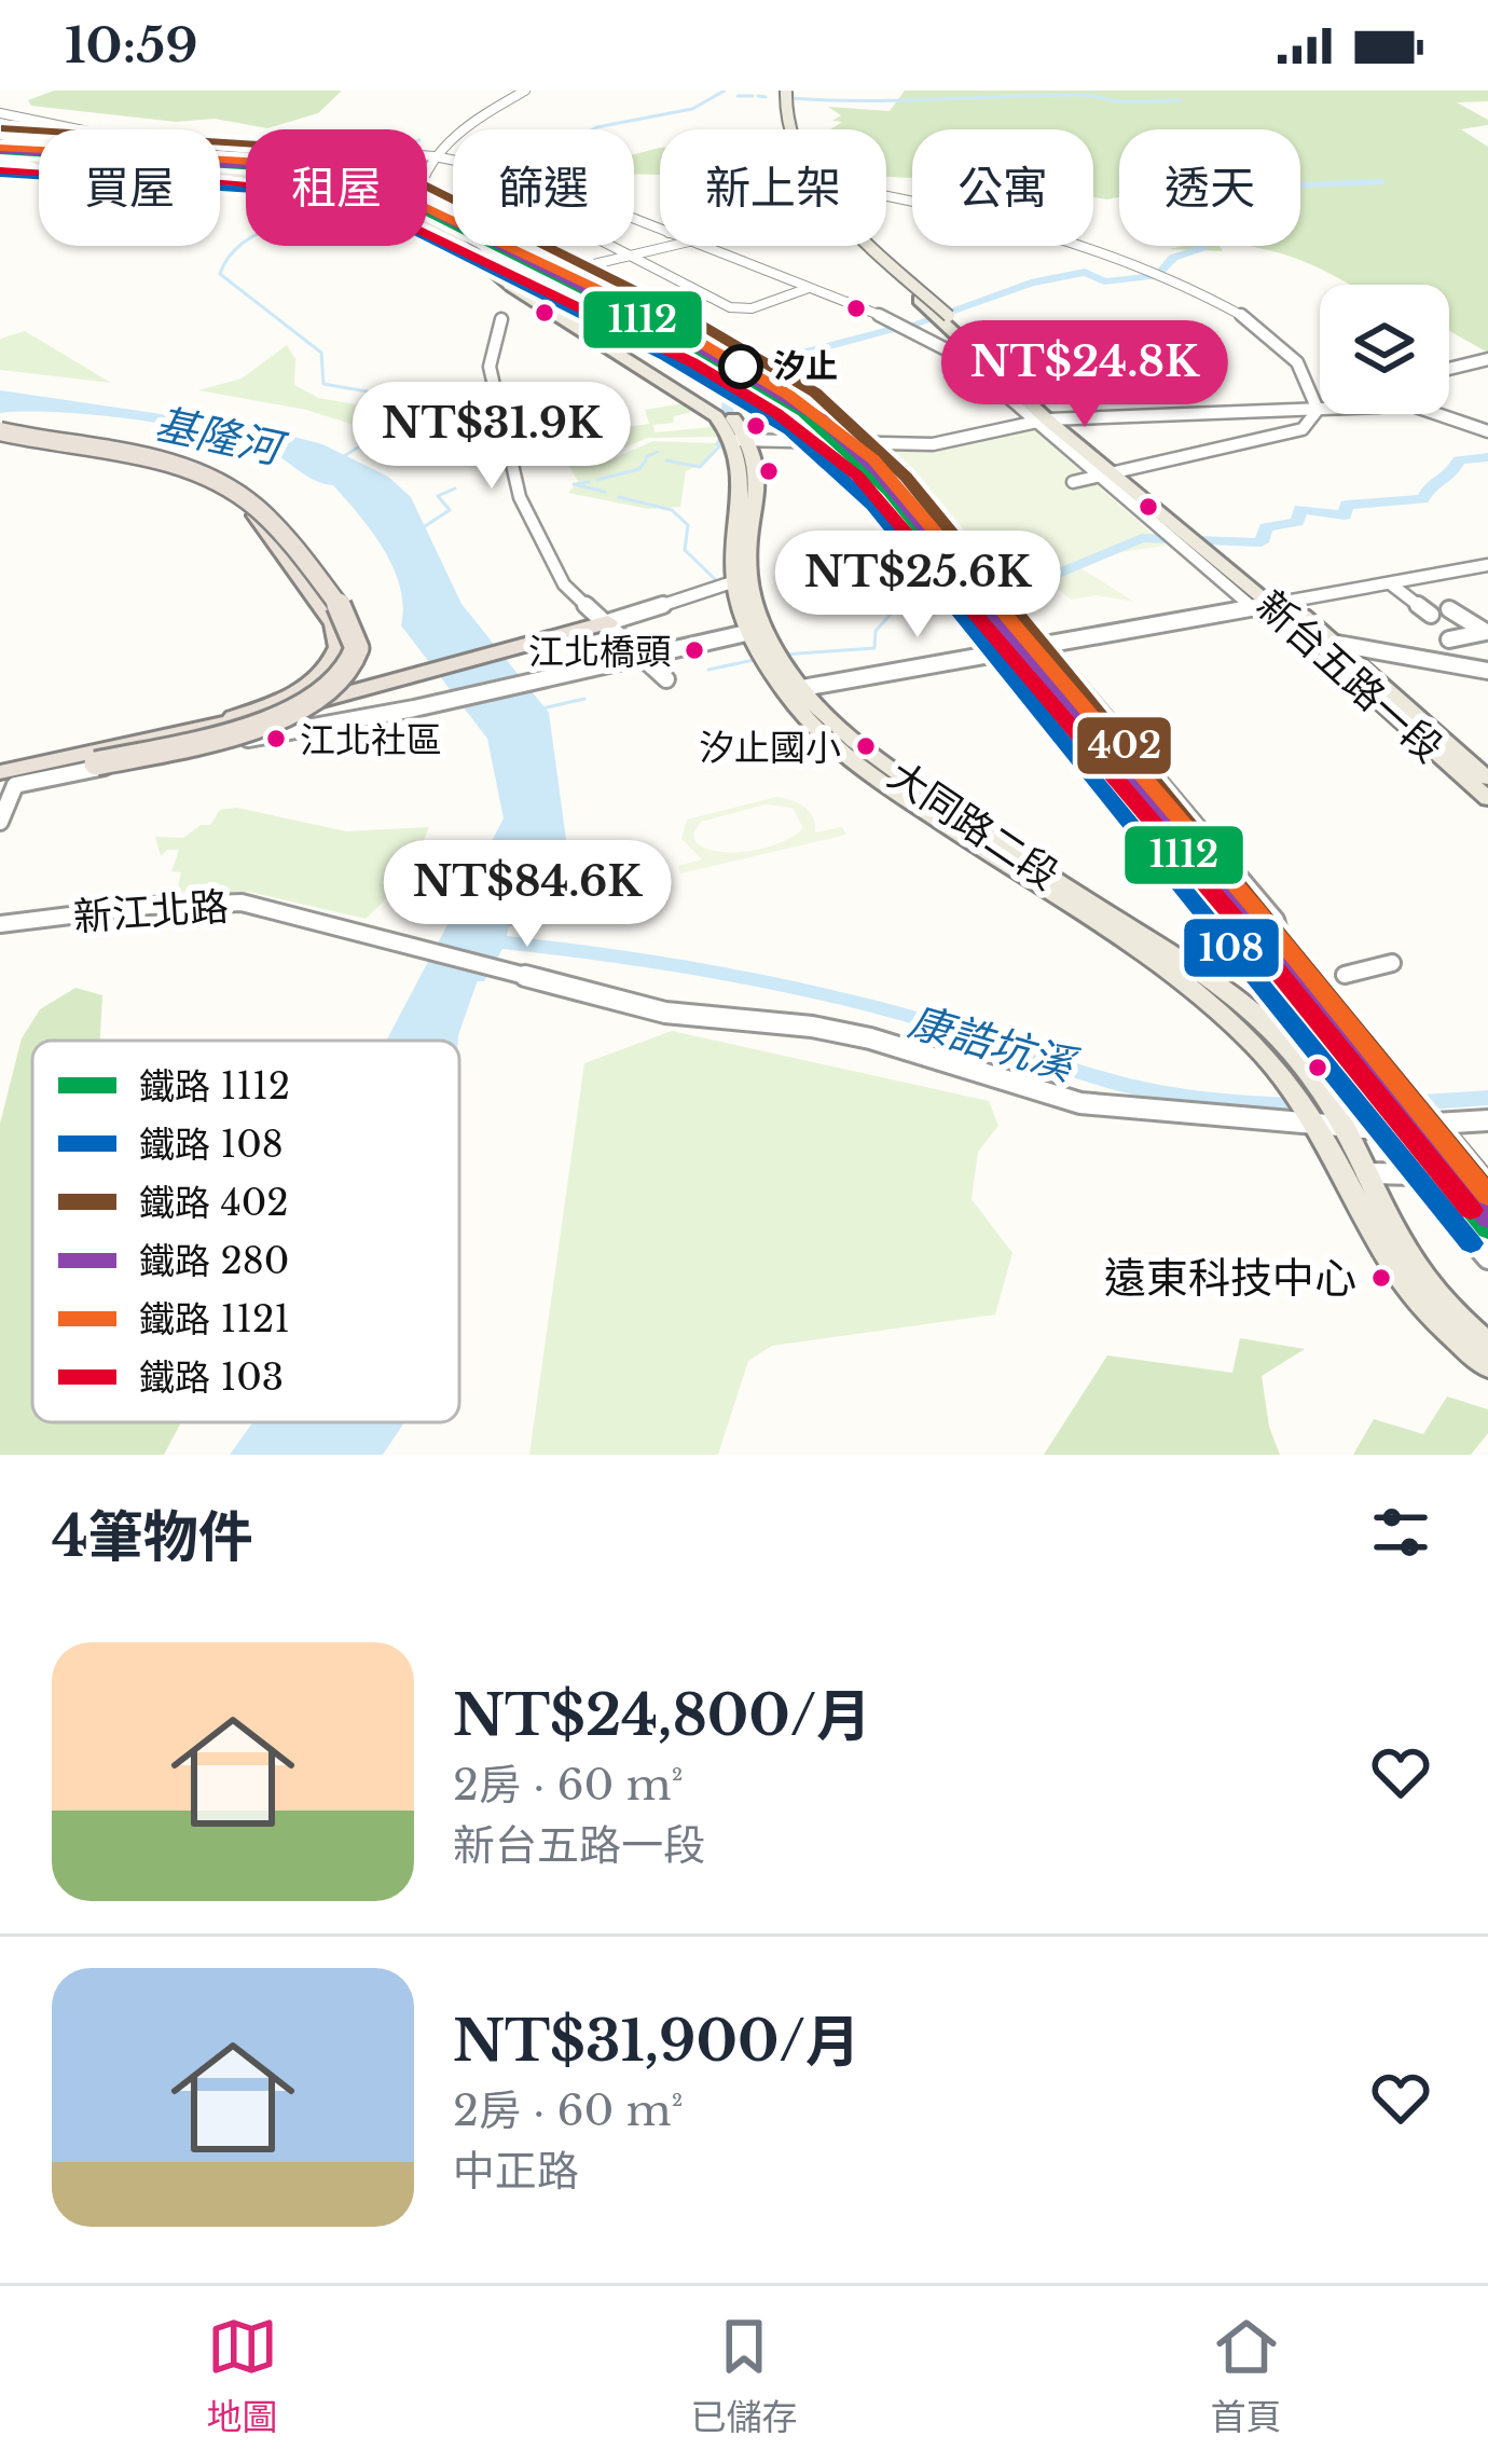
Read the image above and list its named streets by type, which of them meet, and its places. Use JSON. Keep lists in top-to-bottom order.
{
  "streets": {
    "main road": ["新台五路一段", "大同路二段"],
    "street": ["新江北路"]
  },
  "crossings": [
    ["大同路二段", "新江北路"]
  ],
  "water": ["基隆河", "康誥坑溪"],
  "places": [
    "汐止",
    "江北橋頭",
    "江北社區",
    "汐止國小",
    "遠東科技中心"
  ],
  "lines": [
    "rail line 402",
    "rail line 1121",
    "rail line 280",
    "rail line 1112",
    "rail line 103",
    "rail line 108"
  ],
  "legend": [
    "鐵路 1112",
    "鐵路 108",
    "鐵路 402",
    "鐵路 280",
    "鐵路 1121",
    "鐵路 103"
  ],
  "page": {
    "status": "10:59",
    "chip": [
      "買屋",
      "租屋",
      "篩選",
      "新上架",
      "公寓",
      "透天"
    ],
    "price": [
      "NT$24.8K",
      "NT$31.9K",
      "NT$25.6K",
      "NT$84.6K"
    ],
    "heading": "4筆物件",
    "list": [
      {
        "name": "NT$24,800/月",
        "note": "2房 · 60 m² · 新台五路一段"
      },
      {
        "name": "NT$31,900/月",
        "note": "2房 · 60 m² · 中正路"
      }
    ],
    "tabs": ["地圖", "已儲存", "首頁"]
  }
}
